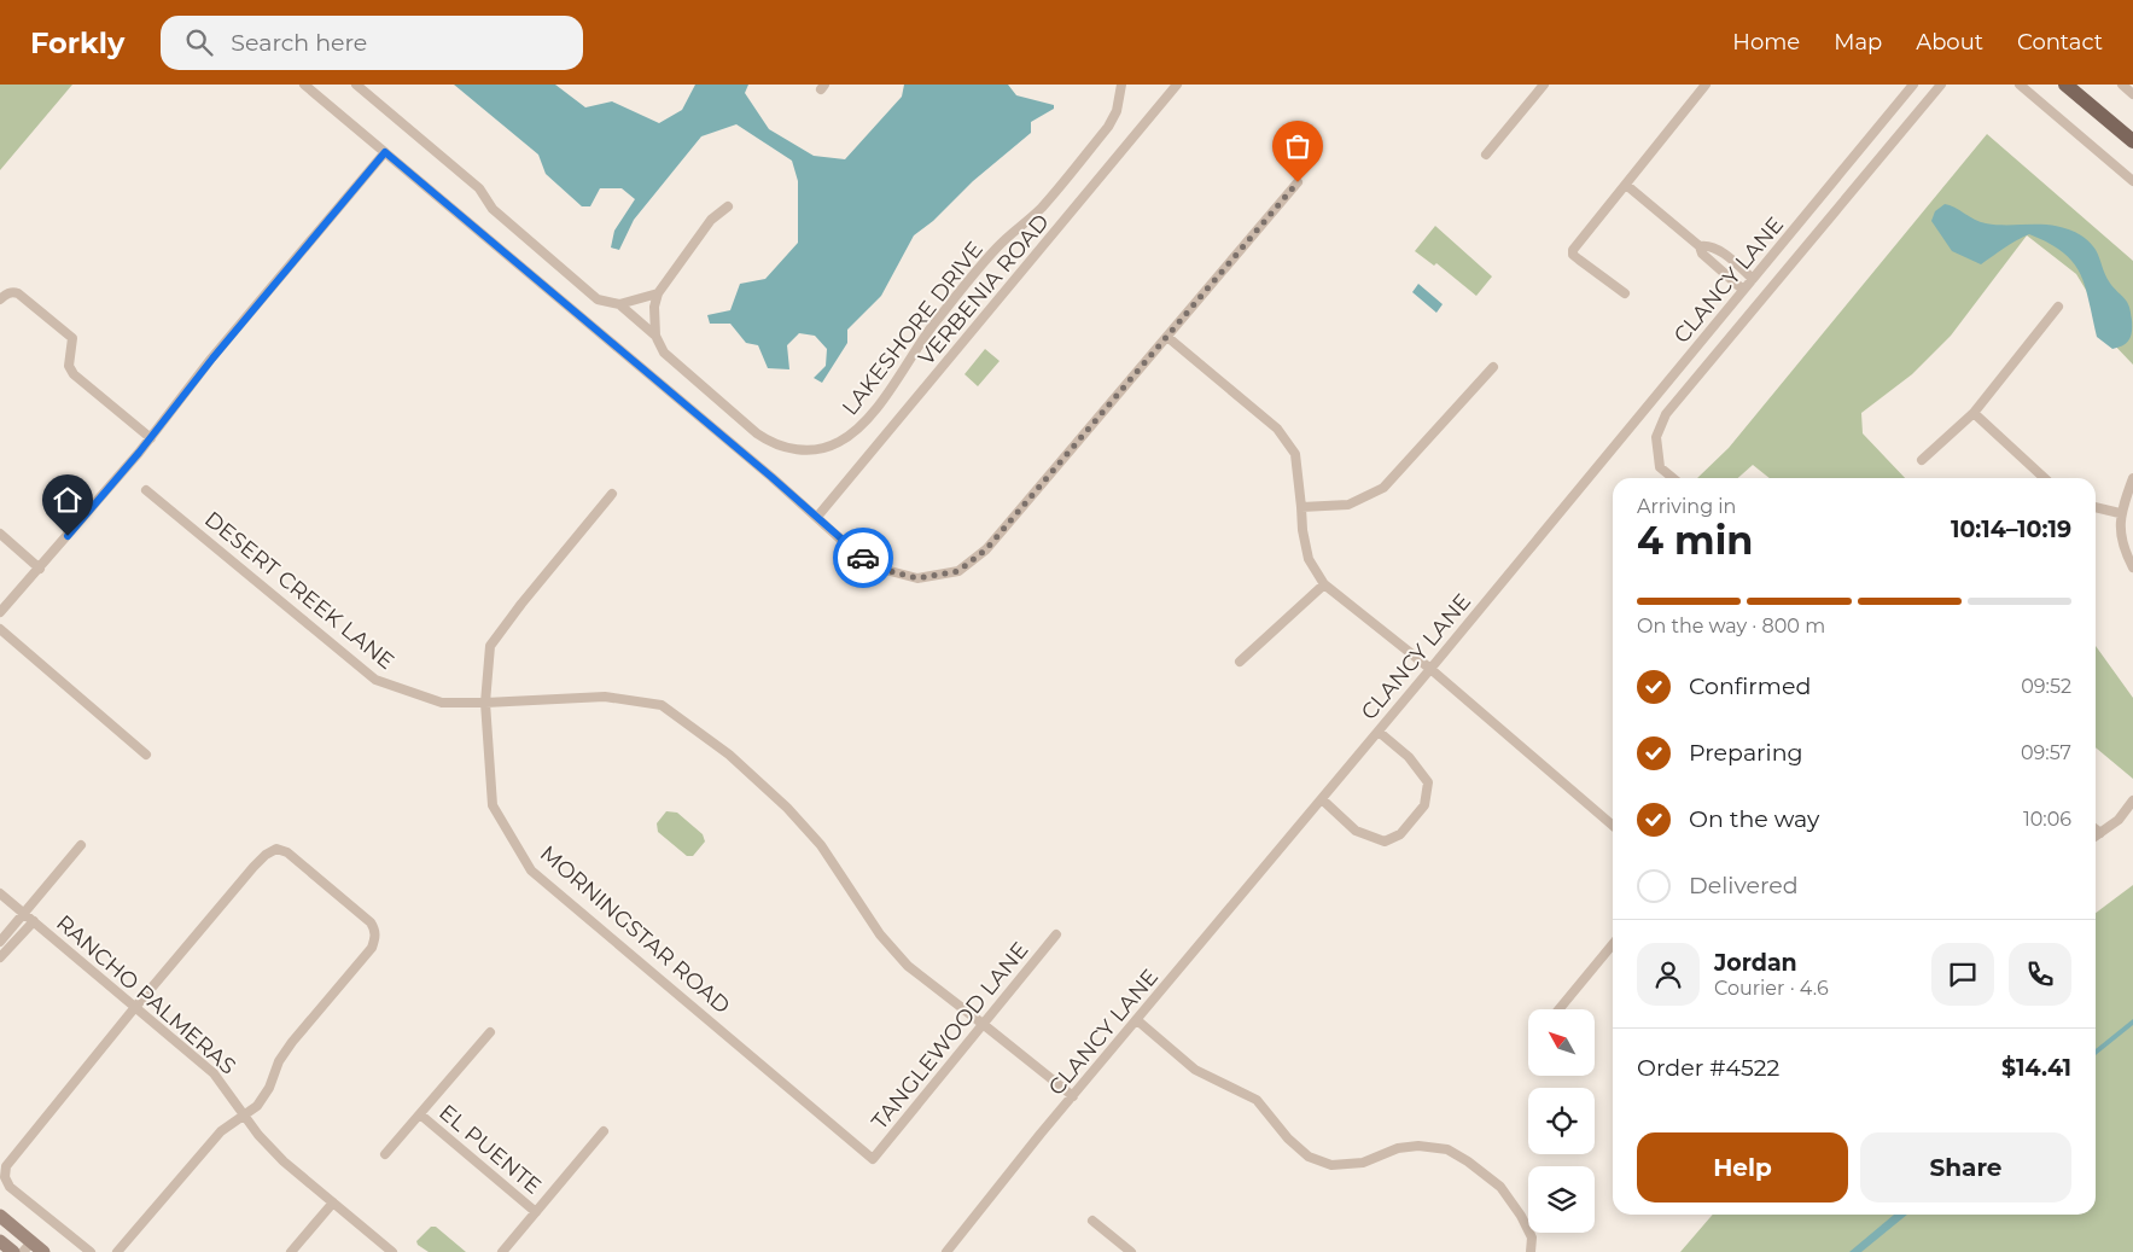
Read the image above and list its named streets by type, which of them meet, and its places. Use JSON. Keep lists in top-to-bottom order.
{
  "streets": {
    "street": [
      "CLANCY LANE",
      "VERBENIA ROAD",
      "LAKESHORE DRIVE",
      "DESERT CREEK LANE",
      "MORNINGSTAR ROAD",
      "RANCHO PALMERAS",
      "TANGLEWOOD LANE",
      "EL PUENTE"
    ]
  },
  "crossings": [
    ["CLANCY LANE", "DESERT CREEK LANE"],
    ["DESERT CREEK LANE", "MORNINGSTAR ROAD"],
    ["DESERT CREEK LANE", "TANGLEWOOD LANE"],
    ["MORNINGSTAR ROAD", "TANGLEWOOD LANE"]
  ],
  "north": "top left",
  "page": {
    "header": "Forkly",
    "search": "Search here",
    "nav": [
      "Home",
      "Map",
      "About",
      "Contact"
    ],
    "heading": ["4 min", "Arriving in", "10:14–10:19"],
    "panel": [
      "Jordan",
      "Courier · 4.6",
      "Order #4522",
      "$14.41"
    ],
    "bar": "On the way · 800 m",
    "list": [
      ["Confirmed", "09:52"],
      ["Preparing", "09:57"],
      ["On the way", "10:06"],
      "Delivered"
    ],
    "buttons": ["Help", "Share"]
  }
}
